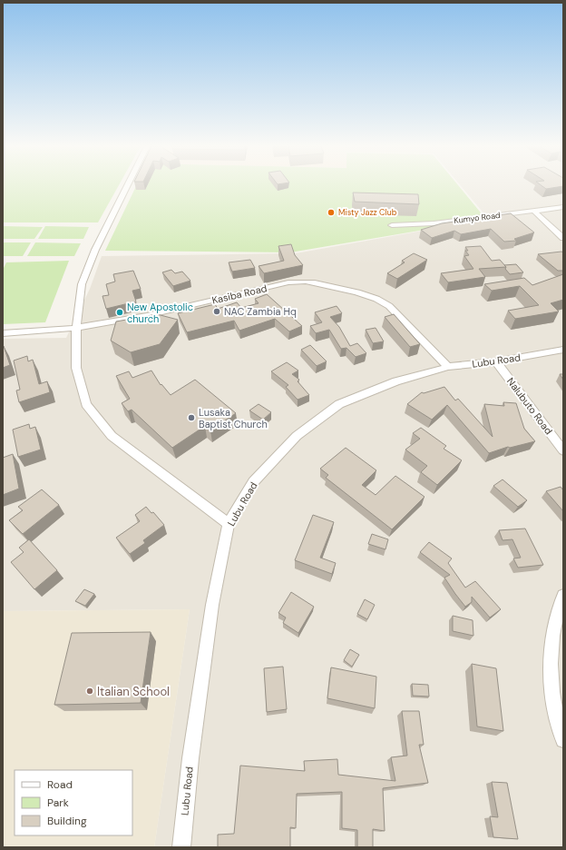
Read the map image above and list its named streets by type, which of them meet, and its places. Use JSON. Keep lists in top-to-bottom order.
{
  "streets": {
    "street": [
      "Kumyo Road",
      "Kasiba Road",
      "Lubu Road",
      "Nalubuto Road"
    ]
  },
  "crossings": [
    ["Kasiba Road", "Lubu Road"],
    ["Lubu Road", "Nalubuto Road"]
  ],
  "places": [
    "Misty Jazz Club",
    "NAC Zambia Hq",
    "New Apostolic church",
    "Lusaka Baptist Church",
    "Italian School"
  ],
  "legend": ["Road", "Park", "Building"]
}
